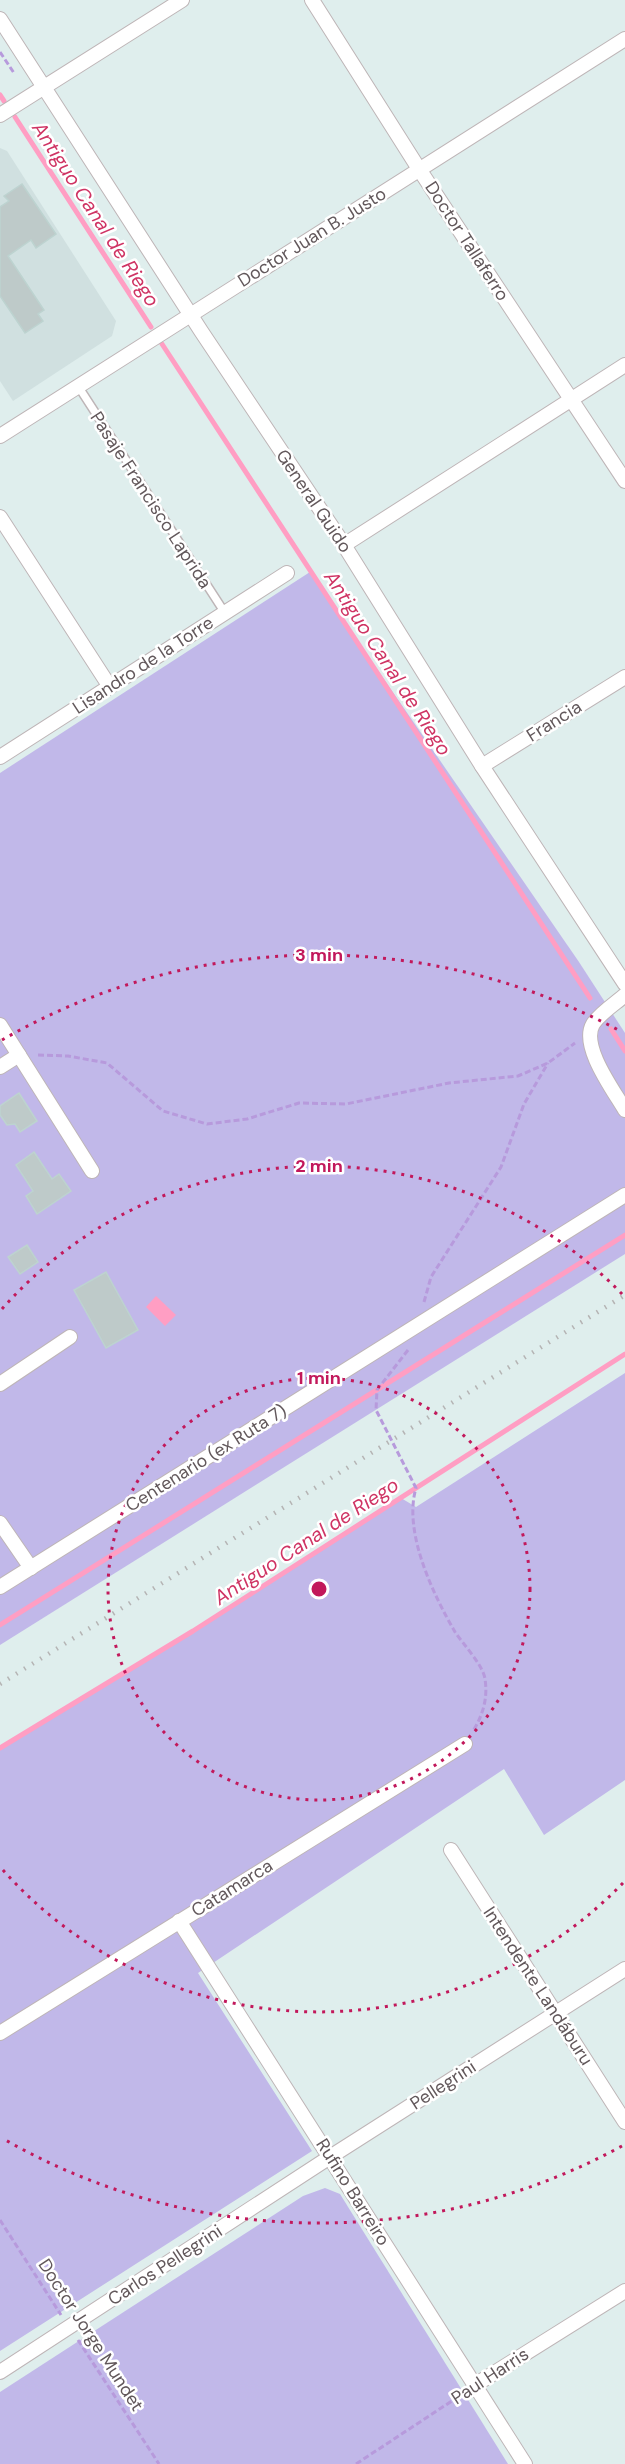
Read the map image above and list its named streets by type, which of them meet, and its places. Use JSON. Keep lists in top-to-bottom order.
{
  "streets": {
    "street": [
      "Doctor Juan B. Justo",
      "Doctor Tallaferro",
      "General Guido",
      "Lisandro de la Torre",
      "Francia",
      "Centenario (ex Ruta 7)",
      "Catamarca",
      "Intendente Landáburu",
      "Pellegrini",
      "Rufino Barreiro",
      "Carlos Pellegrini",
      "Paul Harris"
    ],
    "lane": ["Pasaje Francisco Laprida"],
    "path": ["Doctor Jorge Mundet"]
  },
  "crossings": [
    ["Doctor Juan B. Justo", "Doctor Tallaferro"],
    ["Doctor Juan B. Justo", "Pasaje Francisco Laprida"],
    ["Doctor Juan B. Justo", "General Guido"],
    ["Pasaje Francisco Laprida", "Lisandro de la Torre"],
    ["General Guido", "Francia"],
    ["Catamarca", "Rufino Barreiro"],
    ["Intendente Landáburu", "Pellegrini"],
    ["Pellegrini", "Rufino Barreiro"],
    ["Pellegrini", "Carlos Pellegrini"],
    ["Rufino Barreiro", "Carlos Pellegrini"],
    ["Rufino Barreiro", "Paul Harris"],
    ["Carlos Pellegrini", "Doctor Jorge Mundet"]
  ],
  "water": ["Antiguo Canal de Riego"],
  "rings": ["3 min", "2 min", "1 min"]
}
